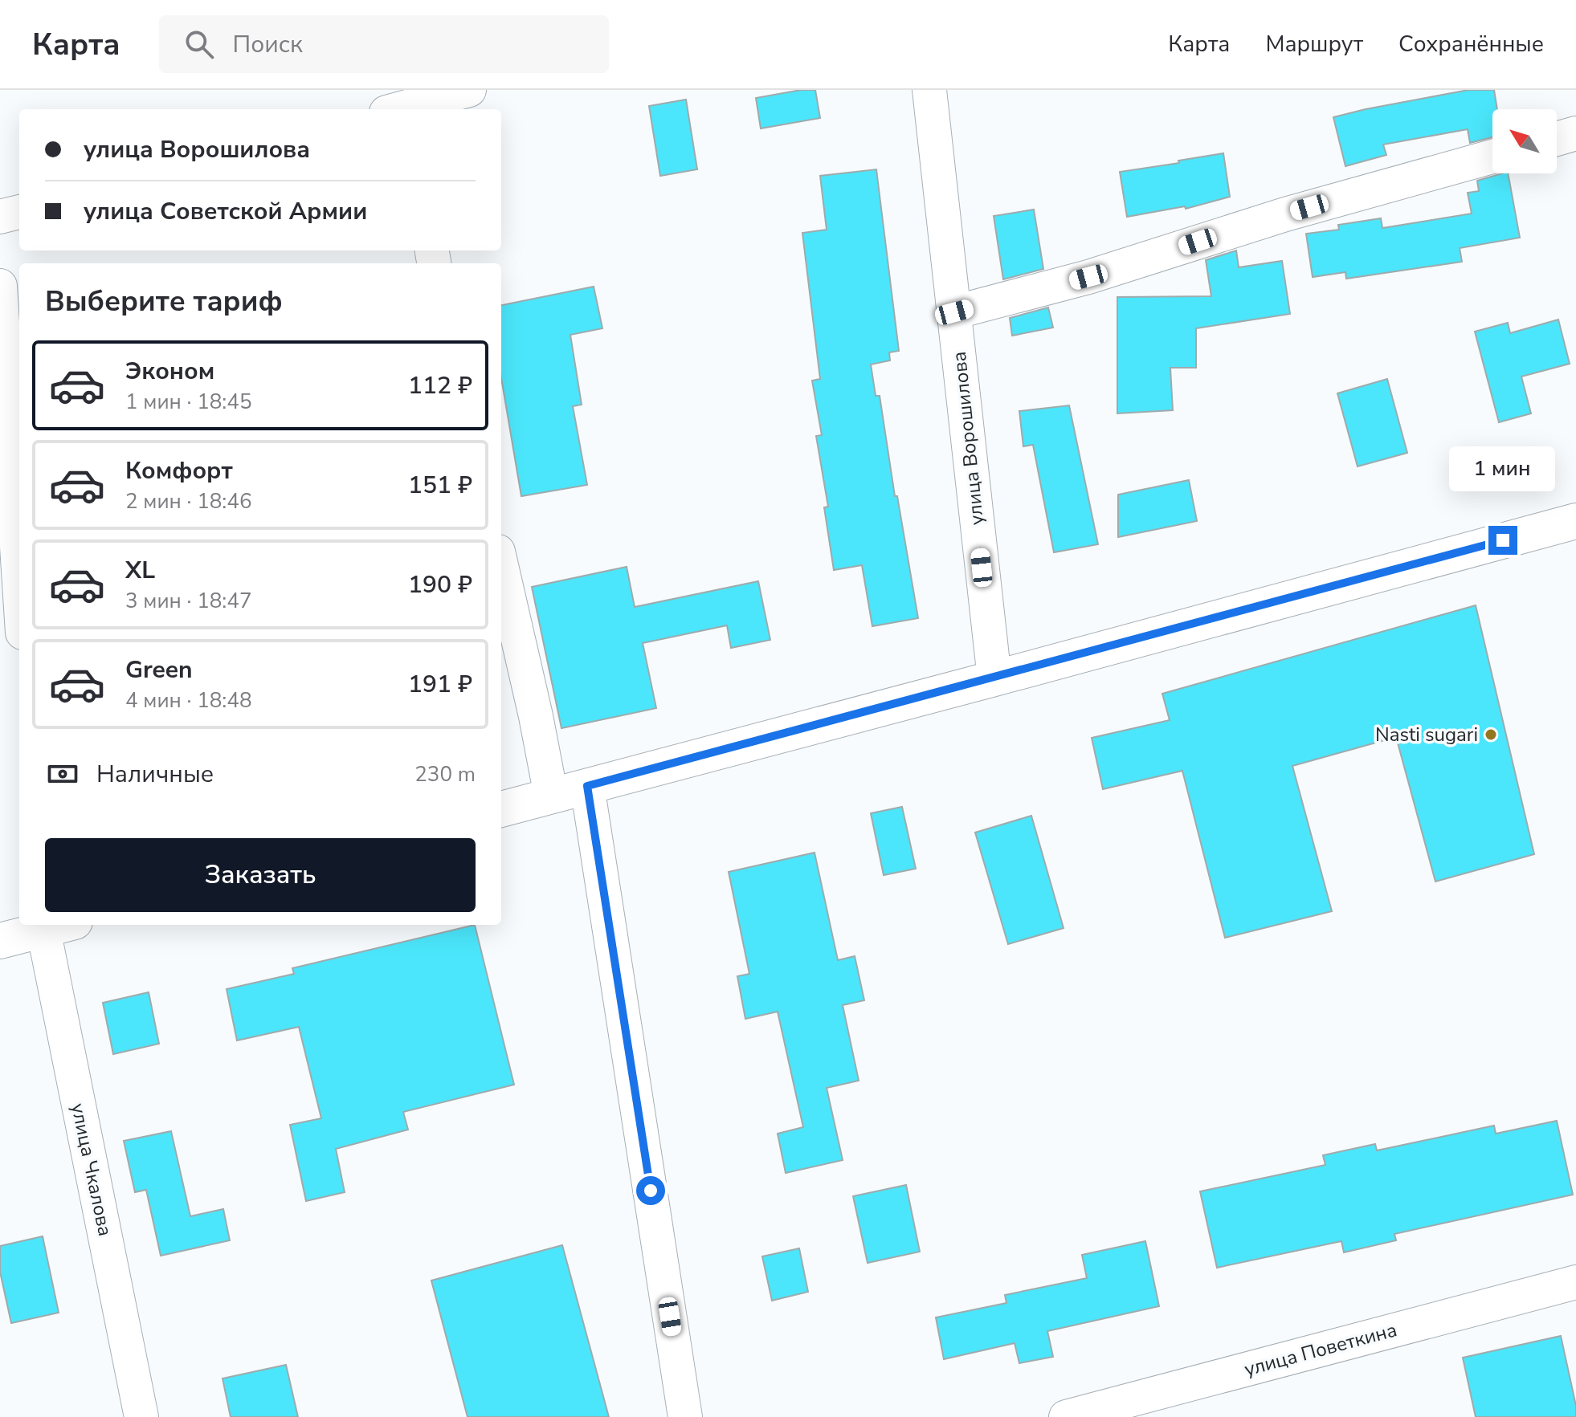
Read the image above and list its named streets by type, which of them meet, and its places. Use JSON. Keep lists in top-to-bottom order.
{
  "streets": {
    "street": ["улица Ворошилова", "улица Чкалова", "улица Поветкина"]
  },
  "places": ["Nasti sugari"],
  "north": "top left",
  "page": {
    "header": "Карта",
    "search": "Поиск",
    "nav": ["Карта", "Маршрут", "Сохранённые"],
    "banner": ["улица Ворошилова", "улица Советской Армии"],
    "heading": "Выберите тариф",
    "list": [
      {
        "name": "Эконом",
        "note": "1 мин · 18:45",
        "value": "112 ₽"
      },
      {
        "name": "Комфорт",
        "note": "2 мин · 18:46",
        "value": "151 ₽"
      },
      {
        "name": "XL",
        "note": "3 мин · 18:47",
        "value": "190 ₽"
      },
      {
        "name": "Green",
        "note": "4 мин · 18:48",
        "value": "191 ₽"
      }
    ],
    "bubble": "1 мин",
    "pay": ["Наличные", "230 m"],
    "buttons": "Заказать"
  }
}
